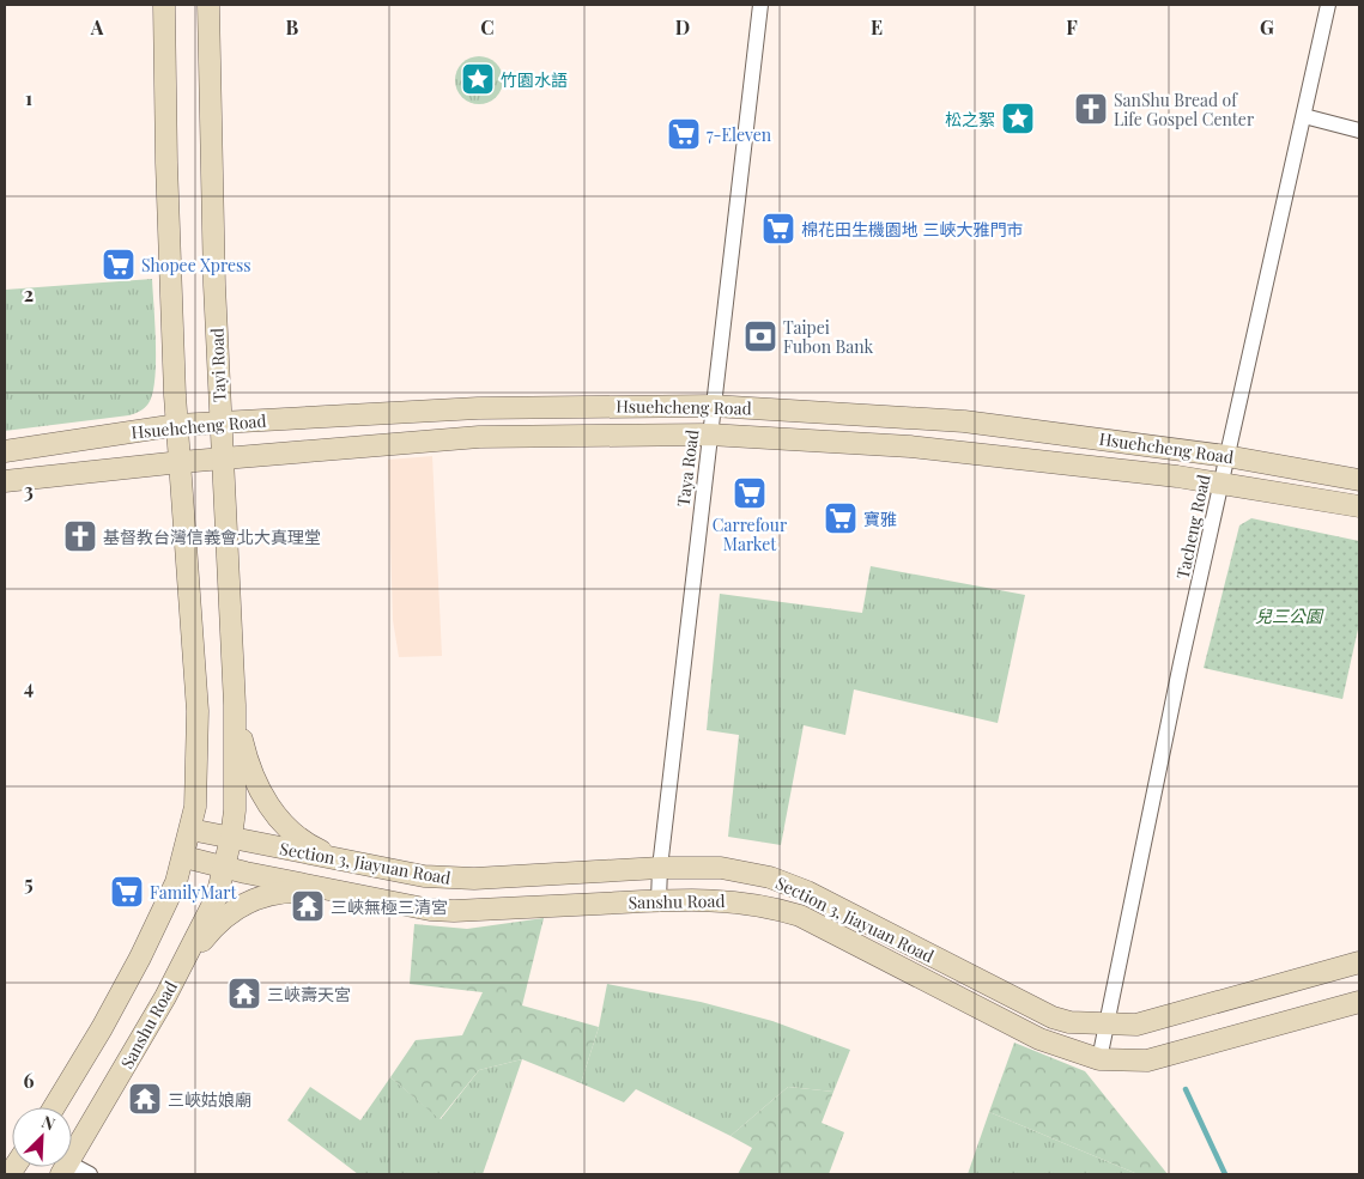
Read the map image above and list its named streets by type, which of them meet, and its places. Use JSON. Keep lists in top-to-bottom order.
{
  "streets": {
    "street": [
      "Tayi Road",
      "Hsuehcheng Road",
      "Taya Road",
      "Tacheng Road",
      "Section 3, Jiayuan Road",
      "Sanshu Road"
    ]
  },
  "crossings": [
    ["Tayi Road", "Hsuehcheng Road"],
    ["Tayi Road", "Section 3, Jiayuan Road"],
    ["Tayi Road", "Sanshu Road"],
    ["Hsuehcheng Road", "Taya Road"],
    ["Hsuehcheng Road", "Tacheng Road"],
    ["Taya Road", "Section 3, Jiayuan Road"],
    ["Taya Road", "Sanshu Road"],
    ["Tacheng Road", "Section 3, Jiayuan Road"],
    ["Tacheng Road", "Sanshu Road"]
  ],
  "parks": ["兒三公園"],
  "places": {
    "place": ["竹園水語", "松之絮"],
    "church": ["SanShu Bread of Life Gospel Center", "基督教台灣信義會北大真理堂"],
    "supermarket": [
      "7-Eleven",
      "棉花田生機園地 三峽大雅門市",
      "Shopee Xpress",
      "Carrefour Market",
      "寶雅",
      "FamilyMart"
    ],
    "bank": ["Taipei Fubon Bank"],
    "temple": ["三峽無極三清宮", "三峽壽天宮", "三峽姑娘廟"]
  },
  "north": "top right",
  "grid": {
    "columns": [
      "A",
      "B",
      "C",
      "D",
      "E",
      "F",
      "G"
    ],
    "rows": [
      "1",
      "2",
      "3",
      "4",
      "5",
      "6"
    ]
  }
}
